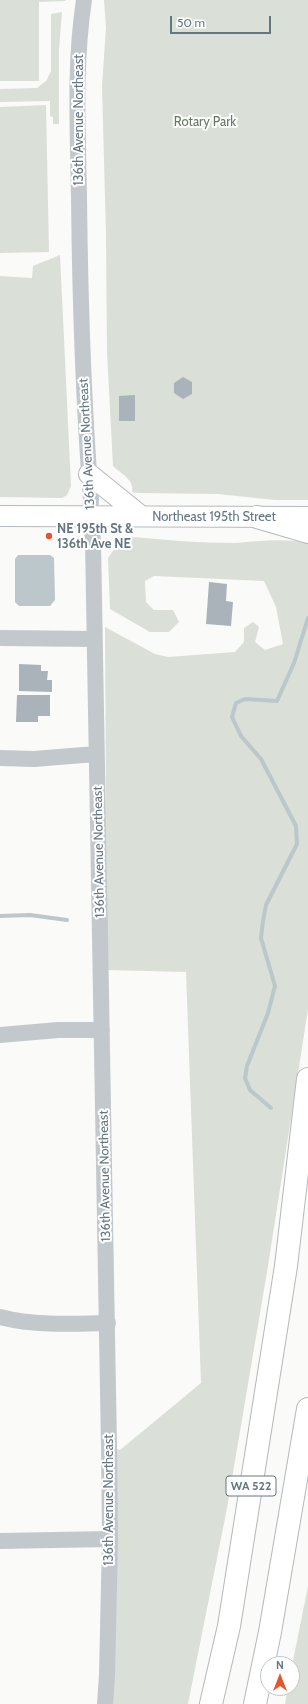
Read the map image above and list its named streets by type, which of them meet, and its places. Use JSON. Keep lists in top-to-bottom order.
{
  "streets": {
    "highway": ["WA 522"],
    "main road": ["Northeast 195th Street"],
    "street": ["136th Avenue Northeast"]
  },
  "crossings": [
    ["136th Avenue Northeast", "Northeast 195th Street"]
  ],
  "parks": ["Rotary Park"],
  "places": ["NE 195th St & 136th Ave NE"],
  "scale_bar": "50 m",
  "north": "top"
}
